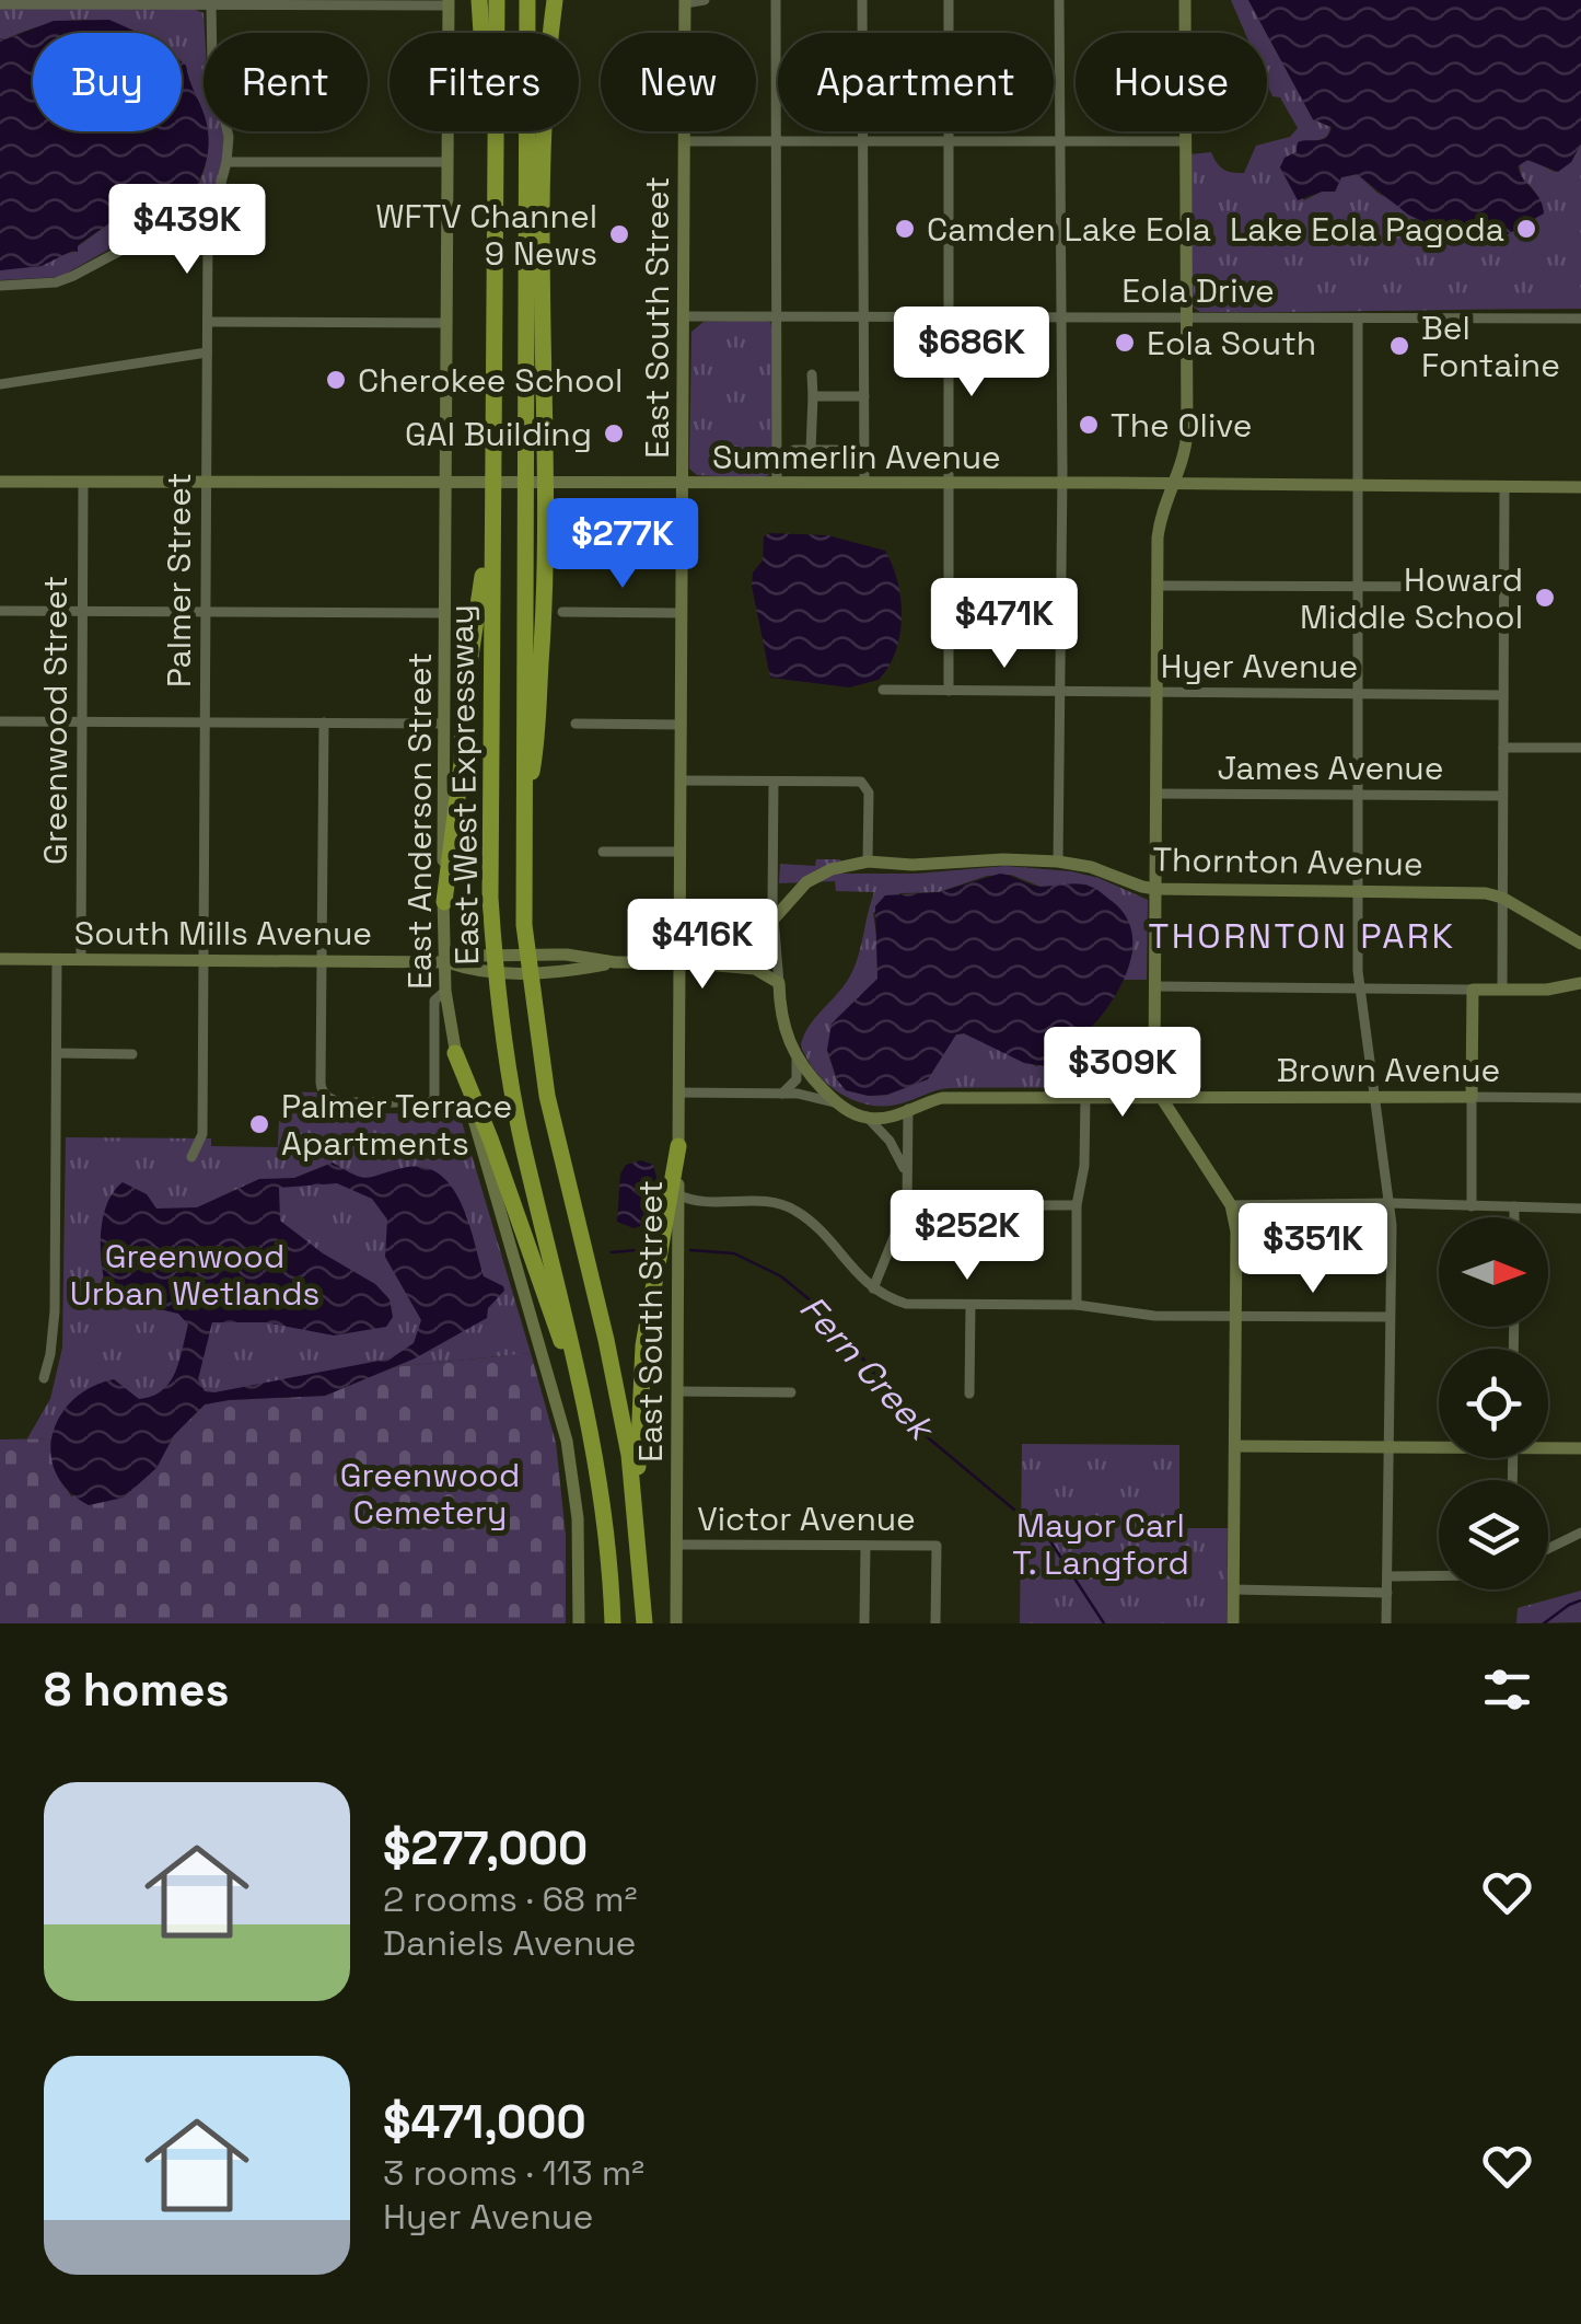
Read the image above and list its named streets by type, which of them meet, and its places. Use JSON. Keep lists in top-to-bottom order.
{
  "streets": {
    "highway": ["East-West Expressway"],
    "street": [
      "Eola Drive",
      "East South Street",
      "Summerlin Avenue",
      "Palmer Street",
      "Hyer Avenue",
      "Greenwood Street",
      "James Avenue",
      "East Anderson Street",
      "Thornton Avenue",
      "South Mills Avenue",
      "Brown Avenue",
      "Victor Avenue"
    ]
  },
  "crossings": [
    ["Eola Drive", "East South Street"],
    ["East South Street", "Summerlin Avenue"],
    ["East South Street", "Thornton Avenue"],
    ["East South Street", "South Mills Avenue"],
    ["East South Street", "Victor Avenue"],
    ["Summerlin Avenue", "Palmer Street"],
    ["Summerlin Avenue", "Greenwood Street"],
    ["Summerlin Avenue", "East Anderson Street"],
    ["Palmer Street", "South Mills Avenue"],
    ["Greenwood Street", "South Mills Avenue"],
    ["East Anderson Street", "South Mills Avenue"],
    ["Thornton Avenue", "South Mills Avenue"]
  ],
  "districts": ["THORNTON PARK"],
  "water": ["Fern Creek"],
  "parks": ["Greenwood Urban Wetlands", "Greenwood Cemetery", "Mayor Carl T. Langford"],
  "places": [
    "Camden Lake Eola",
    "Lake Eola Pagoda",
    "WFTV Channel 9 News",
    "Eola South",
    "Bel Fontaine",
    "Cherokee School",
    "The Olive",
    "GAI Building",
    "Howard Middle School",
    "Palmer Terrace Apartments"
  ],
  "north": "right",
  "page": {
    "chip": [
      "Buy",
      "Rent",
      "Filters",
      "New",
      "Apartment",
      "House"
    ],
    "price": [
      "$439K",
      "$686K",
      "$277K",
      "$471K",
      "$416K",
      "$309K",
      "$252K",
      "$351K"
    ],
    "heading": "8 homes",
    "list": [
      {
        "name": "$277,000",
        "note": "2 rooms · 68 m² · Daniels Avenue"
      },
      {
        "name": "$471,000",
        "note": "3 rooms · 113 m² · Hyer Avenue"
      }
    ]
  }
}
